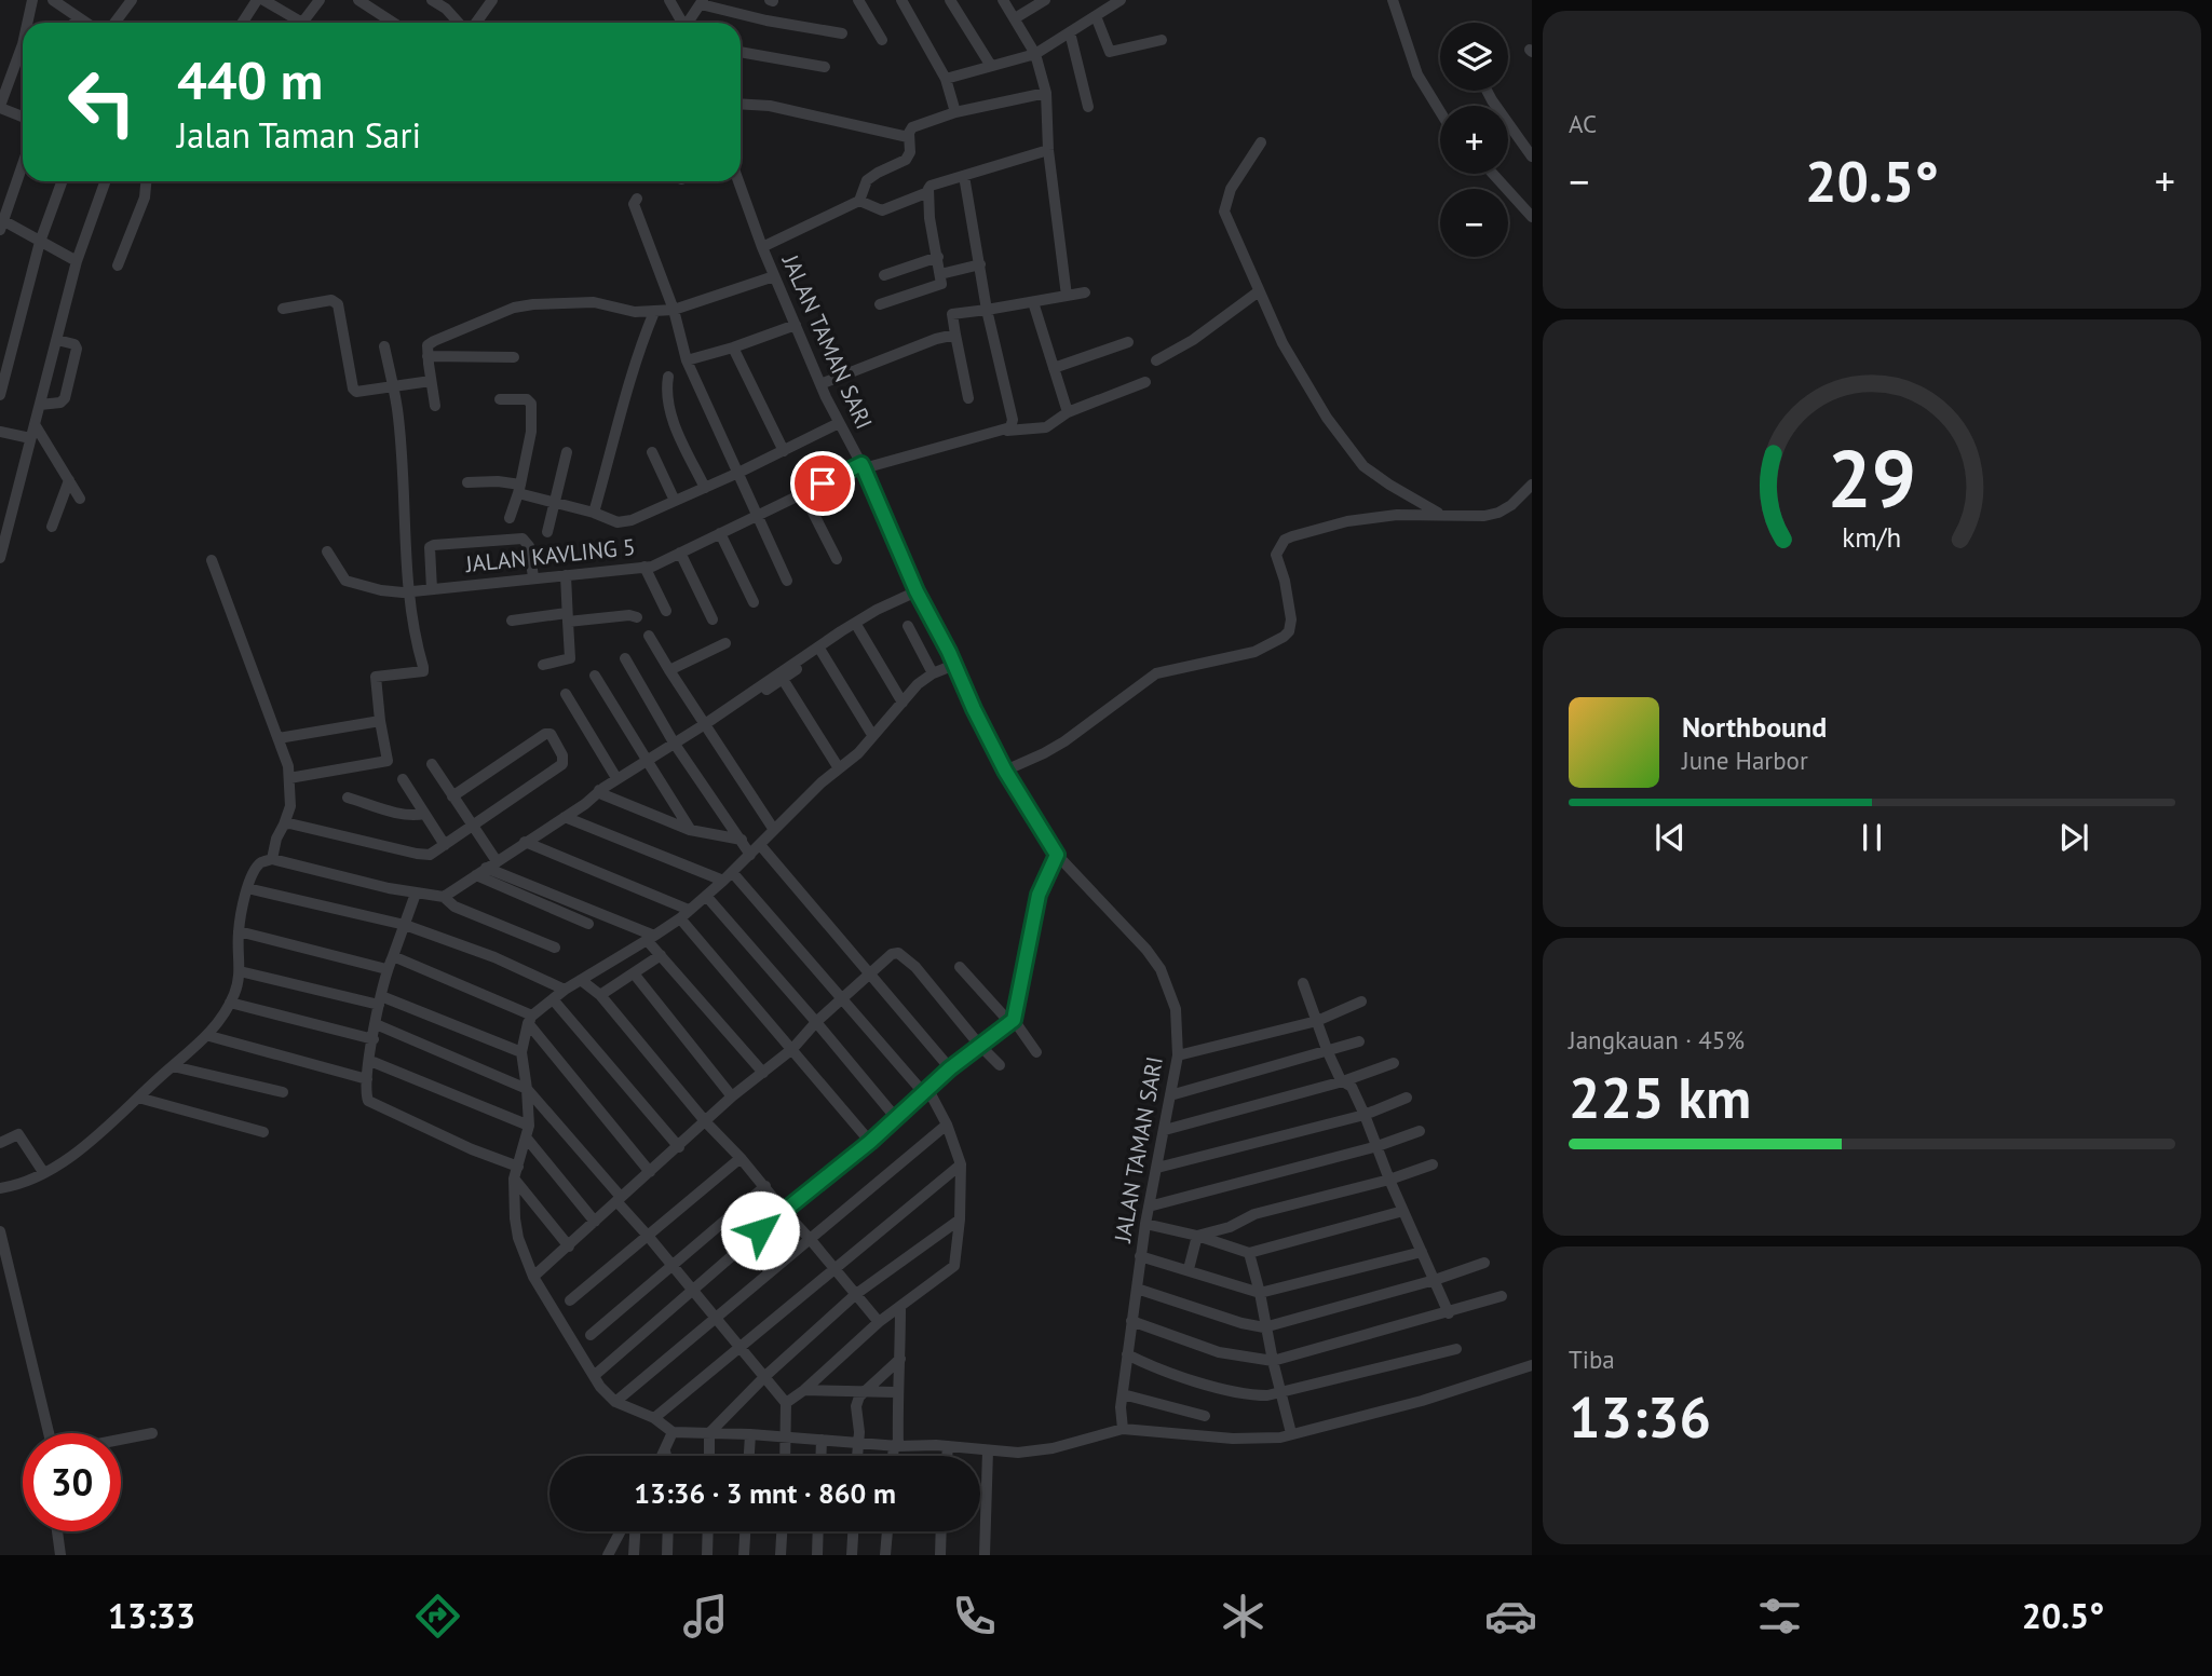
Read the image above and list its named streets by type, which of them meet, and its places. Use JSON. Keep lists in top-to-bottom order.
{
  "streets": {
    "street": ["JALAN TAMAN SARI", "JALAN KAVLING 5"]
  },
  "crossings": [
    ["JALAN TAMAN SARI", "JALAN KAVLING 5"]
  ],
  "page": {
    "tile": [
      "AC",
      ["Jangkauan · 45%", "225 km"],
      ["Tiba", "13:36"]
    ],
    "map_buttons": ["+", "−"],
    "turn": ["440 m", "Jalan Taman Sari"],
    "heat": ["−", "20.5°", "+"],
    "song": ["Northbound", "June Harbor"],
    "limit": "30",
    "trip": "13:36 · 3 mnt · 860 m",
    "tabs": ["13:33", "20.5°"],
    "gauge": ["29", "km/h"]
  }
}
